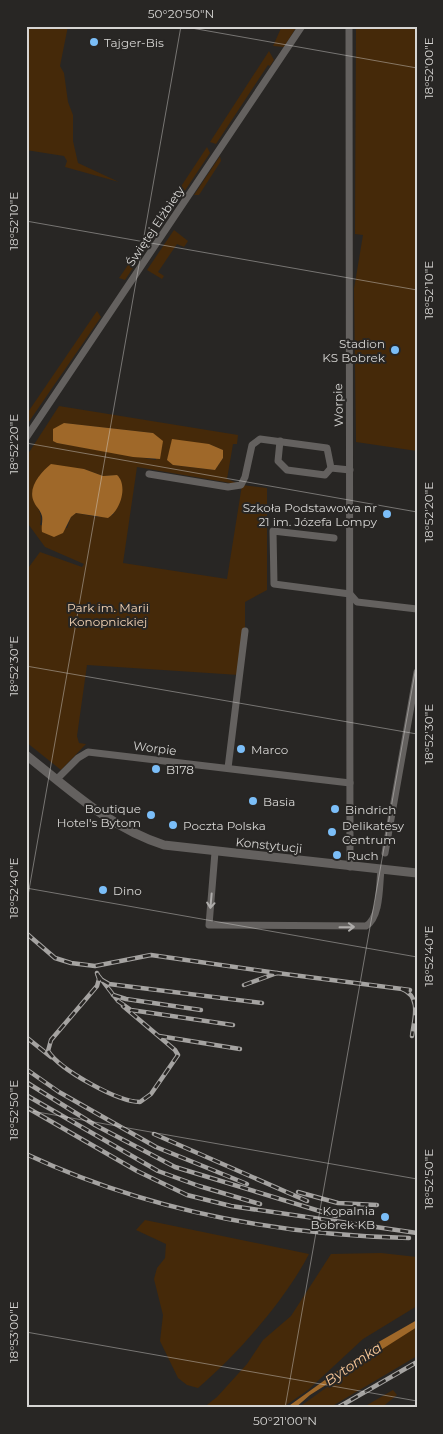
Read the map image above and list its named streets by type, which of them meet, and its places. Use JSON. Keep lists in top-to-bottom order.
{
  "streets": {
    "street": ["Świętej Elżbiety", "Worpie", "Konstytucji"]
  },
  "crossings": [
    ["Worpie", "Konstytucji"]
  ],
  "water": ["Bytomka"],
  "parks": ["Park im. Marii Konopnickiej"],
  "places": [
    "Tajger-Bis",
    "Stadion KS Bobrek",
    "Szkoła Podstawowa nr 21 im. Józefa Lompy",
    "Marco",
    "B178",
    "Basia",
    "Bindrich",
    "Boutique Hotel's Bytom",
    "Poczta Polska",
    "Delikatesy Centrum",
    "Ruch",
    "Dino",
    "Kopalnia Bobrek KB"
  ],
  "coordinates": [
    "50°20'50\"N",
    "18°52'00\"E",
    "18°52'10\"E",
    "18°52'20\"E",
    "18°52'30\"E",
    "18°52'40\"E",
    "18°52'50\"E",
    "18°53'00\"E",
    "50°21'00\"N"
  ]
}
